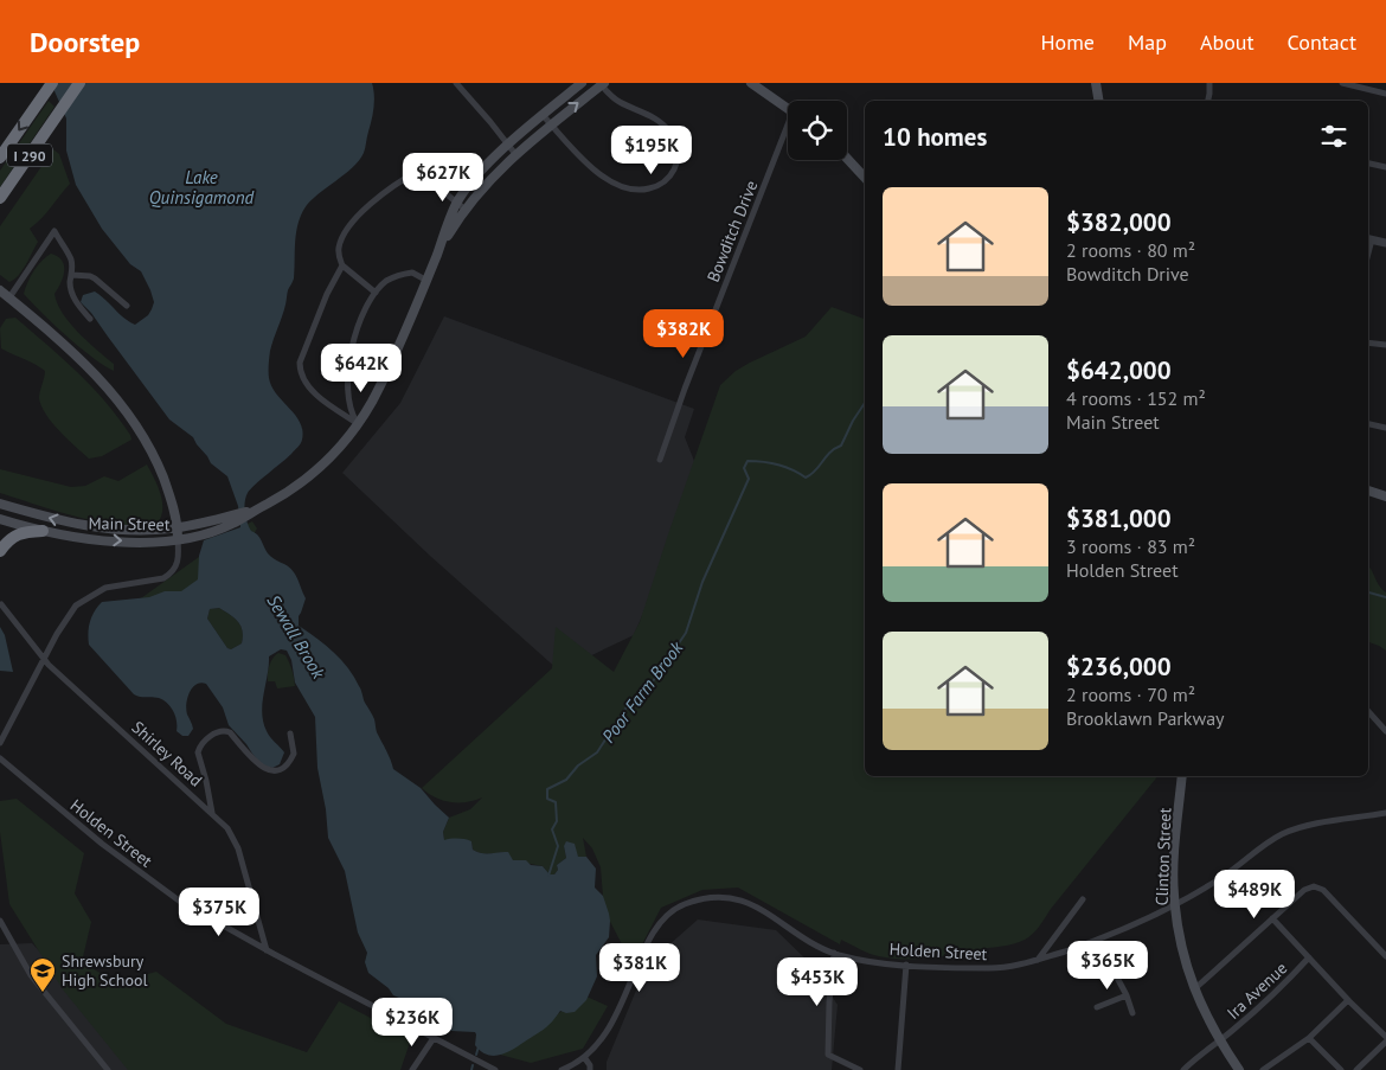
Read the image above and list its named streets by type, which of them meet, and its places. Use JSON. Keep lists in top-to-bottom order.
{
  "streets": {
    "highway": ["I 290"],
    "main road": ["Main Street", "Clinton Street"],
    "street": [
      "Bowditch Drive",
      "Shirley Road",
      "Holden Street",
      "Ira Avenue"
    ]
  },
  "crossings": [
    ["Shirley Road", "Holden Street"],
    ["Holden Street", "Clinton Street"],
    ["Clinton Street", "Ira Avenue"]
  ],
  "water": ["Lake Quinsigamond", "Sewall Brook", "Poor Farm Brook"],
  "places": {
    "school or university": ["Shrewsbury High School"]
  },
  "page": {
    "header": "Doorstep",
    "nav": [
      "Home",
      "Map",
      "About",
      "Contact"
    ],
    "heading": "10 homes",
    "price": [
      "$195K",
      "$627K",
      "$382K",
      "$642K",
      "$489K",
      "$375K",
      "$365K",
      "$381K",
      "$453K",
      "$236K"
    ],
    "list": [
      {
        "name": "$382,000",
        "note": "2 rooms · 80 m² · Bowditch Drive"
      },
      {
        "name": "$642,000",
        "note": "4 rooms · 152 m² · Main Street"
      },
      {
        "name": "$381,000",
        "note": "3 rooms · 83 m² · Holden Street"
      },
      {
        "name": "$236,000",
        "note": "2 rooms · 70 m² · Brooklawn Parkway"
      }
    ]
  }
}
